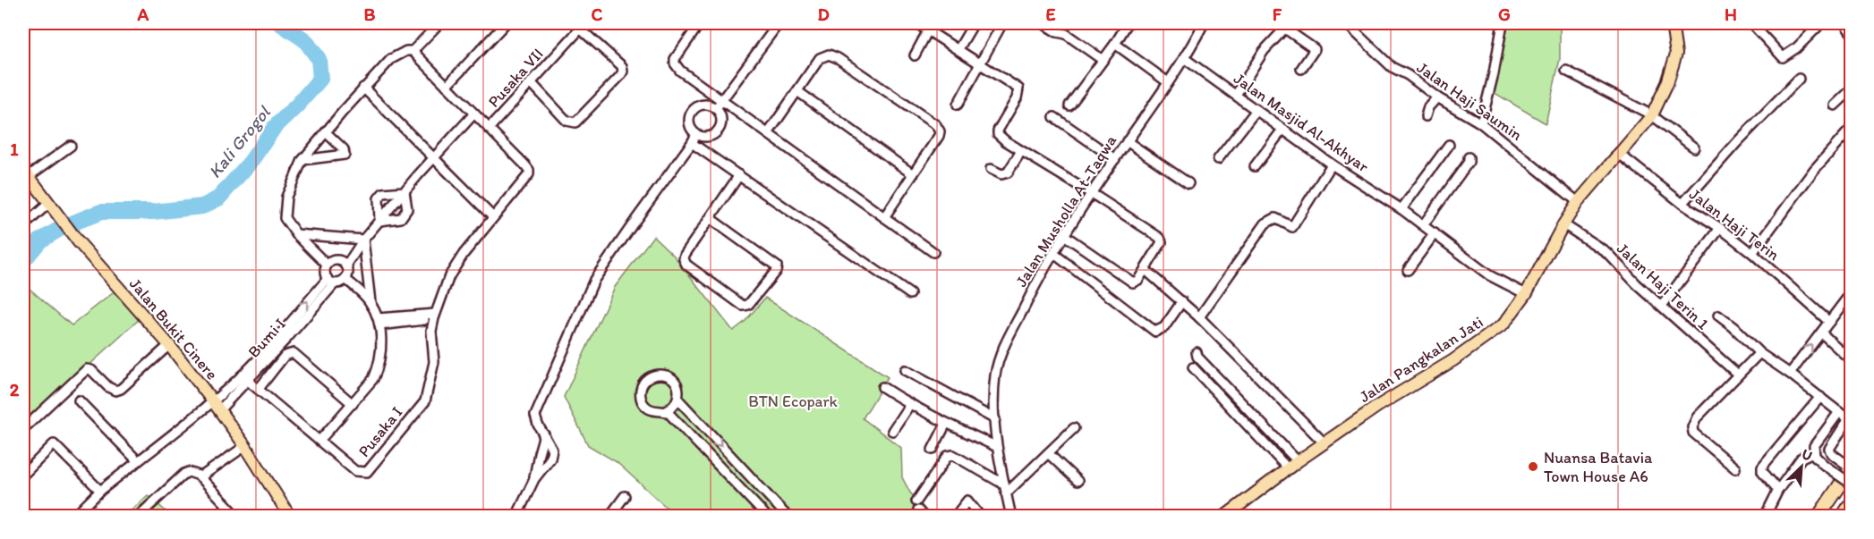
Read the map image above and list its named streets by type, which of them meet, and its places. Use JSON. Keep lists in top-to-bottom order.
{
  "streets": {
    "main road": ["Jalan Bukit Cinere", "Jalan Pangkalan Jati"],
    "street": [
      "Pusaka VII",
      "Jalan Haji Saumin",
      "Jalan Masjid Al-Akhyar",
      "Jalan Musholla At-Taqwa",
      "Jalan Haji Terin",
      "Jalan Haji Terin 1",
      "Bumi I",
      "Pusaka I"
    ]
  },
  "crossings": [
    ["Jalan Haji Saumin", "Jalan Pangkalan Jati"],
    ["Jalan Masjid Al-Akhyar", "Jalan Musholla At-Taqwa"],
    ["Jalan Masjid Al-Akhyar", "Jalan Pangkalan Jati"],
    ["Jalan Haji Terin", "Jalan Pangkalan Jati"],
    ["Jalan Haji Terin 1", "Jalan Pangkalan Jati"],
    ["Jalan Bukit Cinere", "Bumi I"],
    ["Bumi I", "Pusaka I"]
  ],
  "water": ["Kali Grogol"],
  "parks": ["BTN Ecopark"],
  "places": ["Nuansa Batavia Town House A6"],
  "north": "top right",
  "grid": {
    "columns": [
      "A",
      "B",
      "C",
      "D",
      "E",
      "F",
      "G",
      "H"
    ],
    "rows": ["1", "2"]
  }
}
